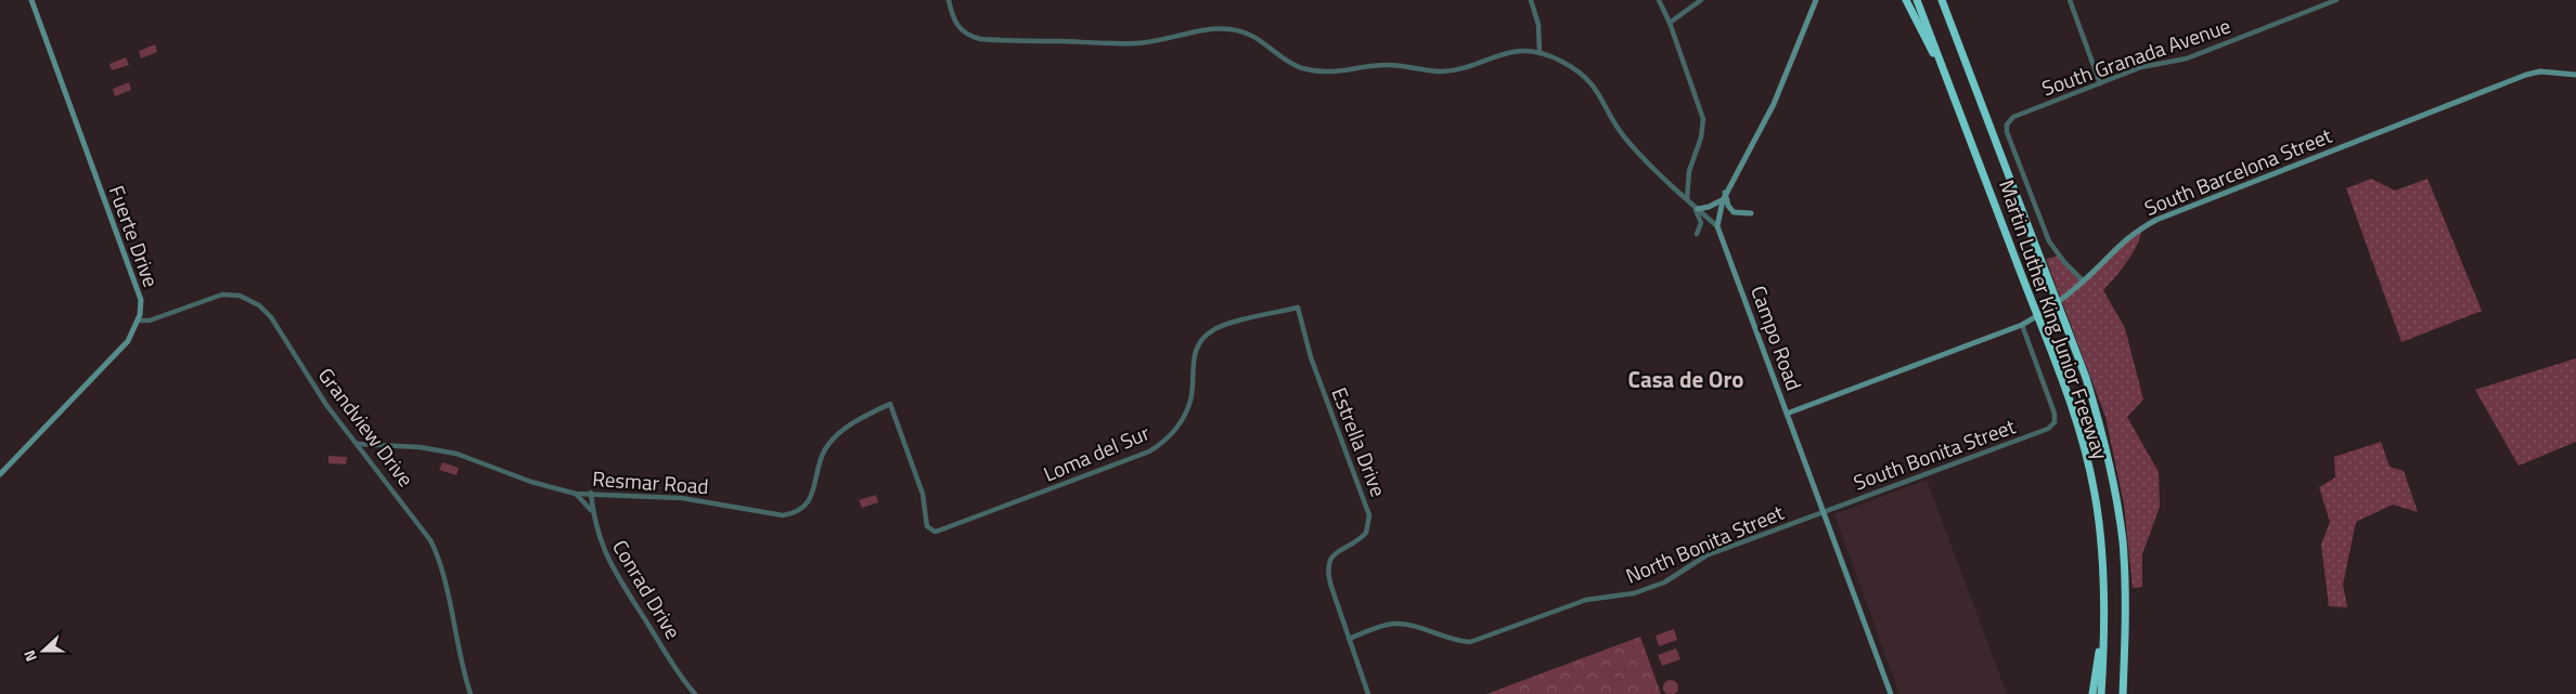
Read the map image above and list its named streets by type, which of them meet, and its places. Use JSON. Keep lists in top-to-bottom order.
{
  "streets": {
    "highway": ["Martin Luther King Junior Freeway"],
    "main road": ["South Barcelona Street", "Fuerte Drive", "Campo Road"],
    "street": [
      "South Granada Avenue",
      "Grandview Drive",
      "Estrella Drive",
      "Loma del Sur",
      "South Bonita Street",
      "Resmar Road",
      "North Bonita Street",
      "Conrad Drive"
    ]
  },
  "crossings": [
    ["South Granada Avenue", "South Barcelona Street"],
    ["South Barcelona Street", "Campo Road"],
    ["South Barcelona Street", "South Bonita Street"],
    ["Fuerte Drive", "Grandview Drive"],
    ["Campo Road", "South Bonita Street"],
    ["Campo Road", "North Bonita Street"],
    ["Grandview Drive", "Resmar Road"],
    ["Estrella Drive", "Loma del Sur"],
    ["Estrella Drive", "North Bonita Street"],
    ["Loma del Sur", "Resmar Road"],
    ["South Bonita Street", "North Bonita Street"],
    ["Resmar Road", "Conrad Drive"]
  ],
  "districts": ["Casa de Oro"],
  "north": "left"
}
